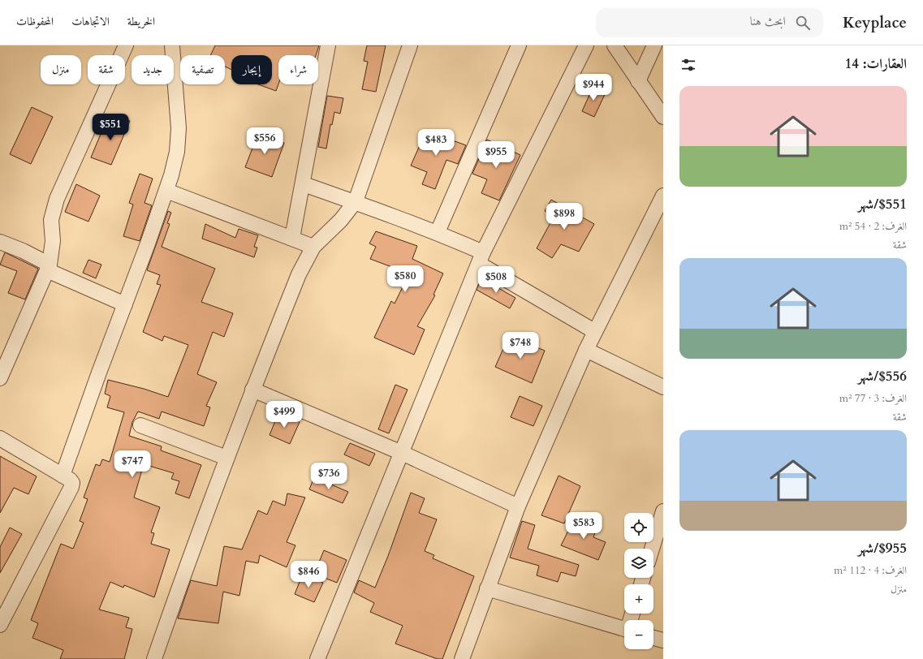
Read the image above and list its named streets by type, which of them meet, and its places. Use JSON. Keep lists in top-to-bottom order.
{
  "page": {
    "header": "Keyplace",
    "search": "ابحث هنا",
    "nav": ["الخريطة", "الاتجاهات", "المحفوظات"],
    "heading": "العقارات: 14",
    "chip": [
      "شراء",
      "إيجار",
      "تصفية",
      "جديد",
      "شقة",
      "منزل"
    ],
    "price": [
      "$944",
      "$551",
      "$556",
      "$483",
      "$955",
      "$898",
      "$580",
      "$508",
      "$748",
      "$499",
      "$747",
      "$736",
      "$583",
      "$846"
    ],
    "list": [
      {
        "name": "$551/شهر",
        "note": "الغرف: 2 · 54 m² · شقة"
      },
      {
        "name": "$556/شهر",
        "note": "الغرف: 3 · 77 m² · شقة"
      },
      {
        "name": "$955/شهر",
        "note": "الغرف: 4 · 112 m² · منزل"
      }
    ],
    "map_buttons": ["+", "−"]
  }
}
